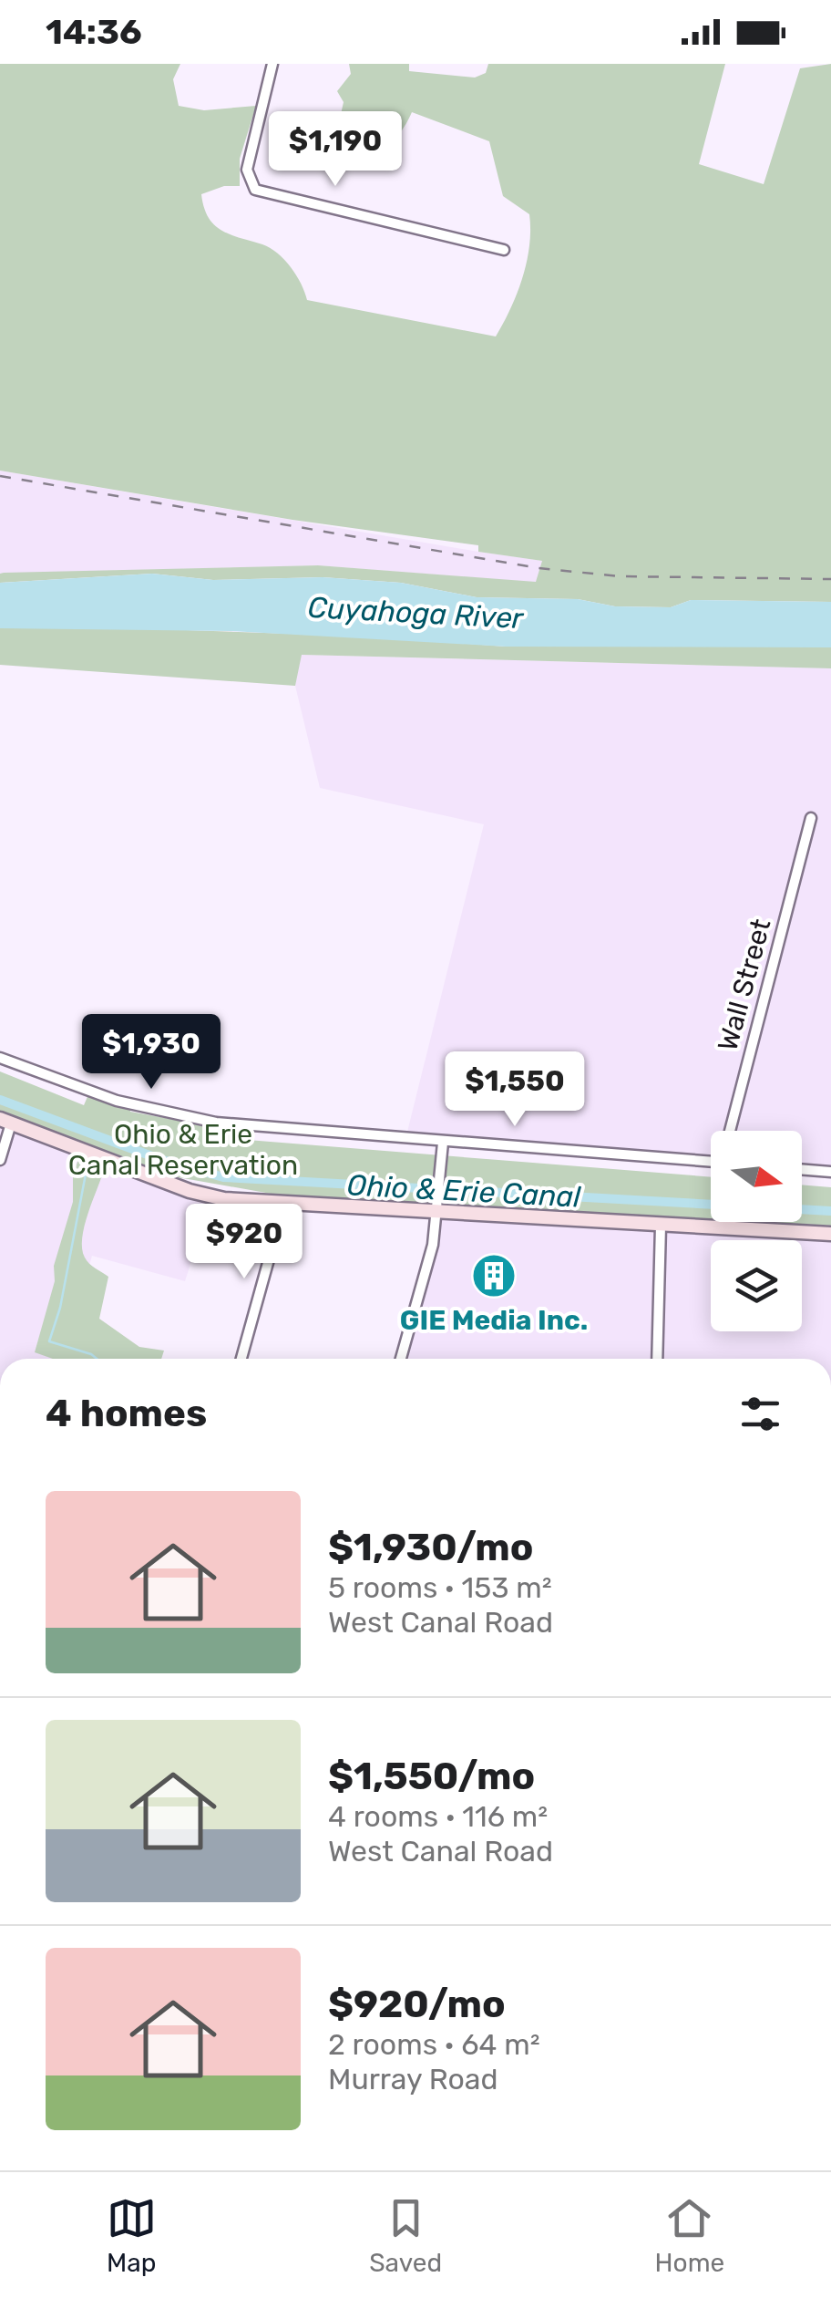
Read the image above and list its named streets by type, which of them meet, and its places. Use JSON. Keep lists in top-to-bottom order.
{
  "streets": {
    "street": ["Wall Street"]
  },
  "water": ["Cuyahoga River", "Ohio & Erie Canal"],
  "parks": ["Ohio & Erie Canal Reservation"],
  "places": {
    "building": ["GIE Media Inc."]
  },
  "north": "right",
  "page": {
    "status": "14:36",
    "price": [
      "$1,190",
      "$1,930",
      "$1,550",
      "$920"
    ],
    "heading": "4 homes",
    "list": [
      {
        "name": "$1,930/mo",
        "note": "5 rooms · 153 m² · West Canal Road"
      },
      {
        "name": "$1,550/mo",
        "note": "4 rooms · 116 m² · West Canal Road"
      },
      {
        "name": "$920/mo",
        "note": "2 rooms · 64 m² · Murray Road"
      }
    ],
    "tabs": ["Map", "Saved", "Home"]
  }
}
